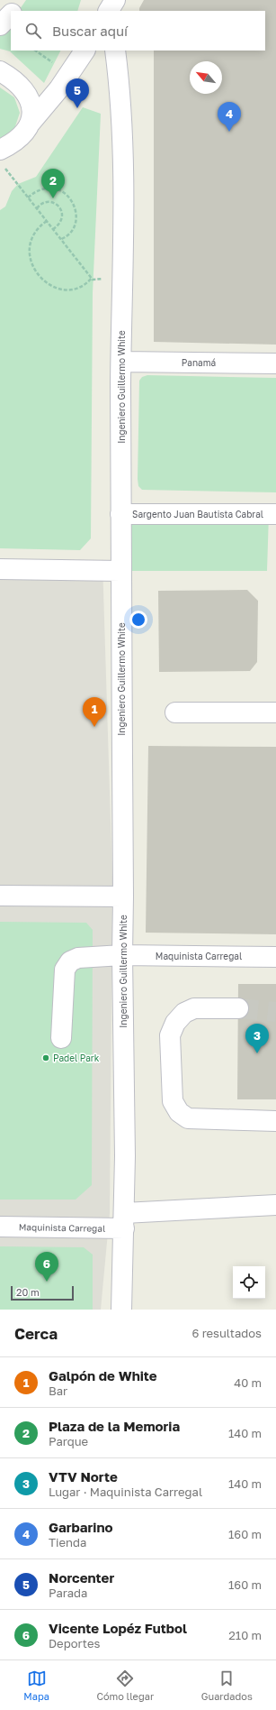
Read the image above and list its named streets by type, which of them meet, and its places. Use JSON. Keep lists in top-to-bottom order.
{
  "streets": {
    "street": [
      "Panamá",
      "Ingeniero Guillermo White",
      "Sargento Juan Bautista Cabral",
      "Maquinista Carregal"
    ]
  },
  "crossings": [
    ["Panamá", "Ingeniero Guillermo White"],
    ["Ingeniero Guillermo White", "Sargento Juan Bautista Cabral"],
    ["Ingeniero Guillermo White", "Maquinista Carregal"]
  ],
  "places": ["Padel Park"],
  "scale_bar": "20 m",
  "north": "top left",
  "page": {
    "search": "Buscar aquí",
    "pins": [
      "5",
      "4",
      "2",
      "1",
      "3",
      "6"
    ],
    "scale": "20 m",
    "heading": ["Cerca", "6 resultados"],
    "list": [
      {
        "mark": "1",
        "name": "Galpón de White",
        "note": "Bar",
        "value": "40 m"
      },
      {
        "mark": "2",
        "name": "Plaza de la Memoria",
        "note": "Parque",
        "value": "140 m"
      },
      {
        "mark": "3",
        "name": "VTV Norte",
        "note": "Lugar · Maquinista Carregal",
        "value": "140 m"
      },
      {
        "mark": "4",
        "name": "Garbarino",
        "note": "Tienda",
        "value": "160 m"
      },
      {
        "mark": "5",
        "name": "Norcenter",
        "note": "Parada",
        "value": "160 m"
      },
      {
        "mark": "6",
        "name": "Vicente Lopéz Futbol",
        "note": "Deportes",
        "value": "210 m"
      }
    ],
    "nav": ["Mapa", "Cómo llegar", "Guardados"]
  }
}
